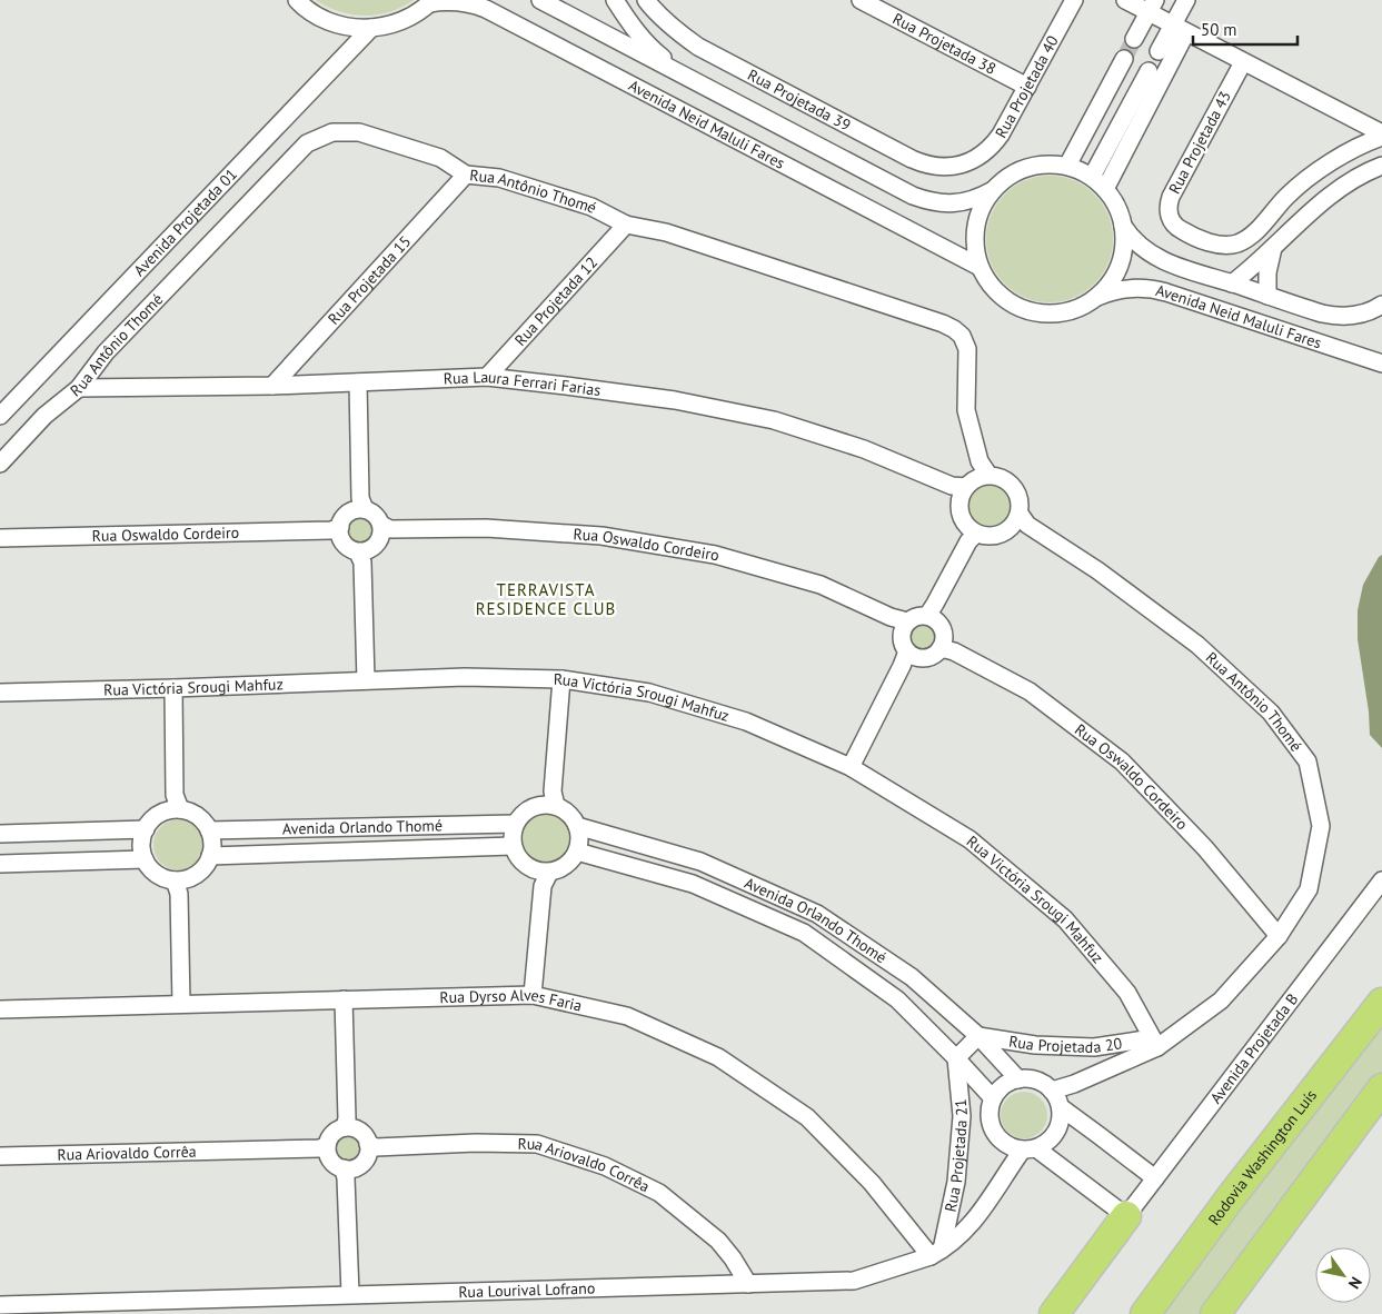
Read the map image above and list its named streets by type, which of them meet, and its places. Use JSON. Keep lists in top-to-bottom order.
{
  "streets": {
    "highway": ["Rodovia Washington Luís"],
    "street": [
      "Rua Projetada 38",
      "Rua Projetada 40",
      "Rua Projetada 39",
      "Avenida Neid Maluli Fares",
      "Rua Projetada 43",
      "Rua Antônio Thomé",
      "Avenida Projetada 01",
      "Rua Projetada 15",
      "Rua Projetada 12",
      "Rua Laura Ferrari Farias",
      "Rua Oswaldo Cordeiro",
      "Rua Victória Srougi Mahfuz",
      "Avenida Orlando Thomé",
      "Rua Dyrso Alves Faria",
      "Rua Projetada 20",
      "Avenida Projetada B",
      "Rua Ariovaldo Corrêa",
      "Rua Projetada 21",
      "Rua Lourival Lofrano"
    ]
  },
  "crossings": [
    ["Rua Projetada 38", "Rua Projetada 40"],
    ["Rua Projetada 40", "Rua Projetada 39"],
    ["Rua Antônio Thomé", "Rua Projetada 15"],
    ["Rua Antônio Thomé", "Rua Projetada 12"],
    ["Rua Antônio Thomé", "Rua Laura Ferrari Farias"],
    ["Rua Antônio Thomé", "Rua Oswaldo Cordeiro"],
    ["Rua Antônio Thomé", "Rua Victória Srougi Mahfuz"],
    ["Rua Antônio Thomé", "Avenida Orlando Thomé"],
    ["Rua Antônio Thomé", "Rua Projetada 20"],
    ["Rua Antônio Thomé", "Rua Lourival Lofrano"],
    ["Rua Projetada 15", "Rua Laura Ferrari Farias"],
    ["Rua Projetada 12", "Rua Laura Ferrari Farias"],
    ["Rua Victória Srougi Mahfuz", "Rua Projetada 20"],
    ["Avenida Orlando Thomé", "Rua Projetada 20"],
    ["Avenida Orlando Thomé", "Rua Projetada 21"],
    ["Avenida Orlando Thomé", "Rua Lourival Lofrano"],
    ["Rua Dyrso Alves Faria", "Rua Projetada 21"],
    ["Rua Dyrso Alves Faria", "Rua Lourival Lofrano"],
    ["Rua Ariovaldo Corrêa", "Rua Lourival Lofrano"],
    ["Rua Projetada 21", "Rua Lourival Lofrano"]
  ],
  "districts": ["TERRAVISTA RESIDENCE CLUB"],
  "scale_bar": "50 m",
  "north": "bottom right"
}
